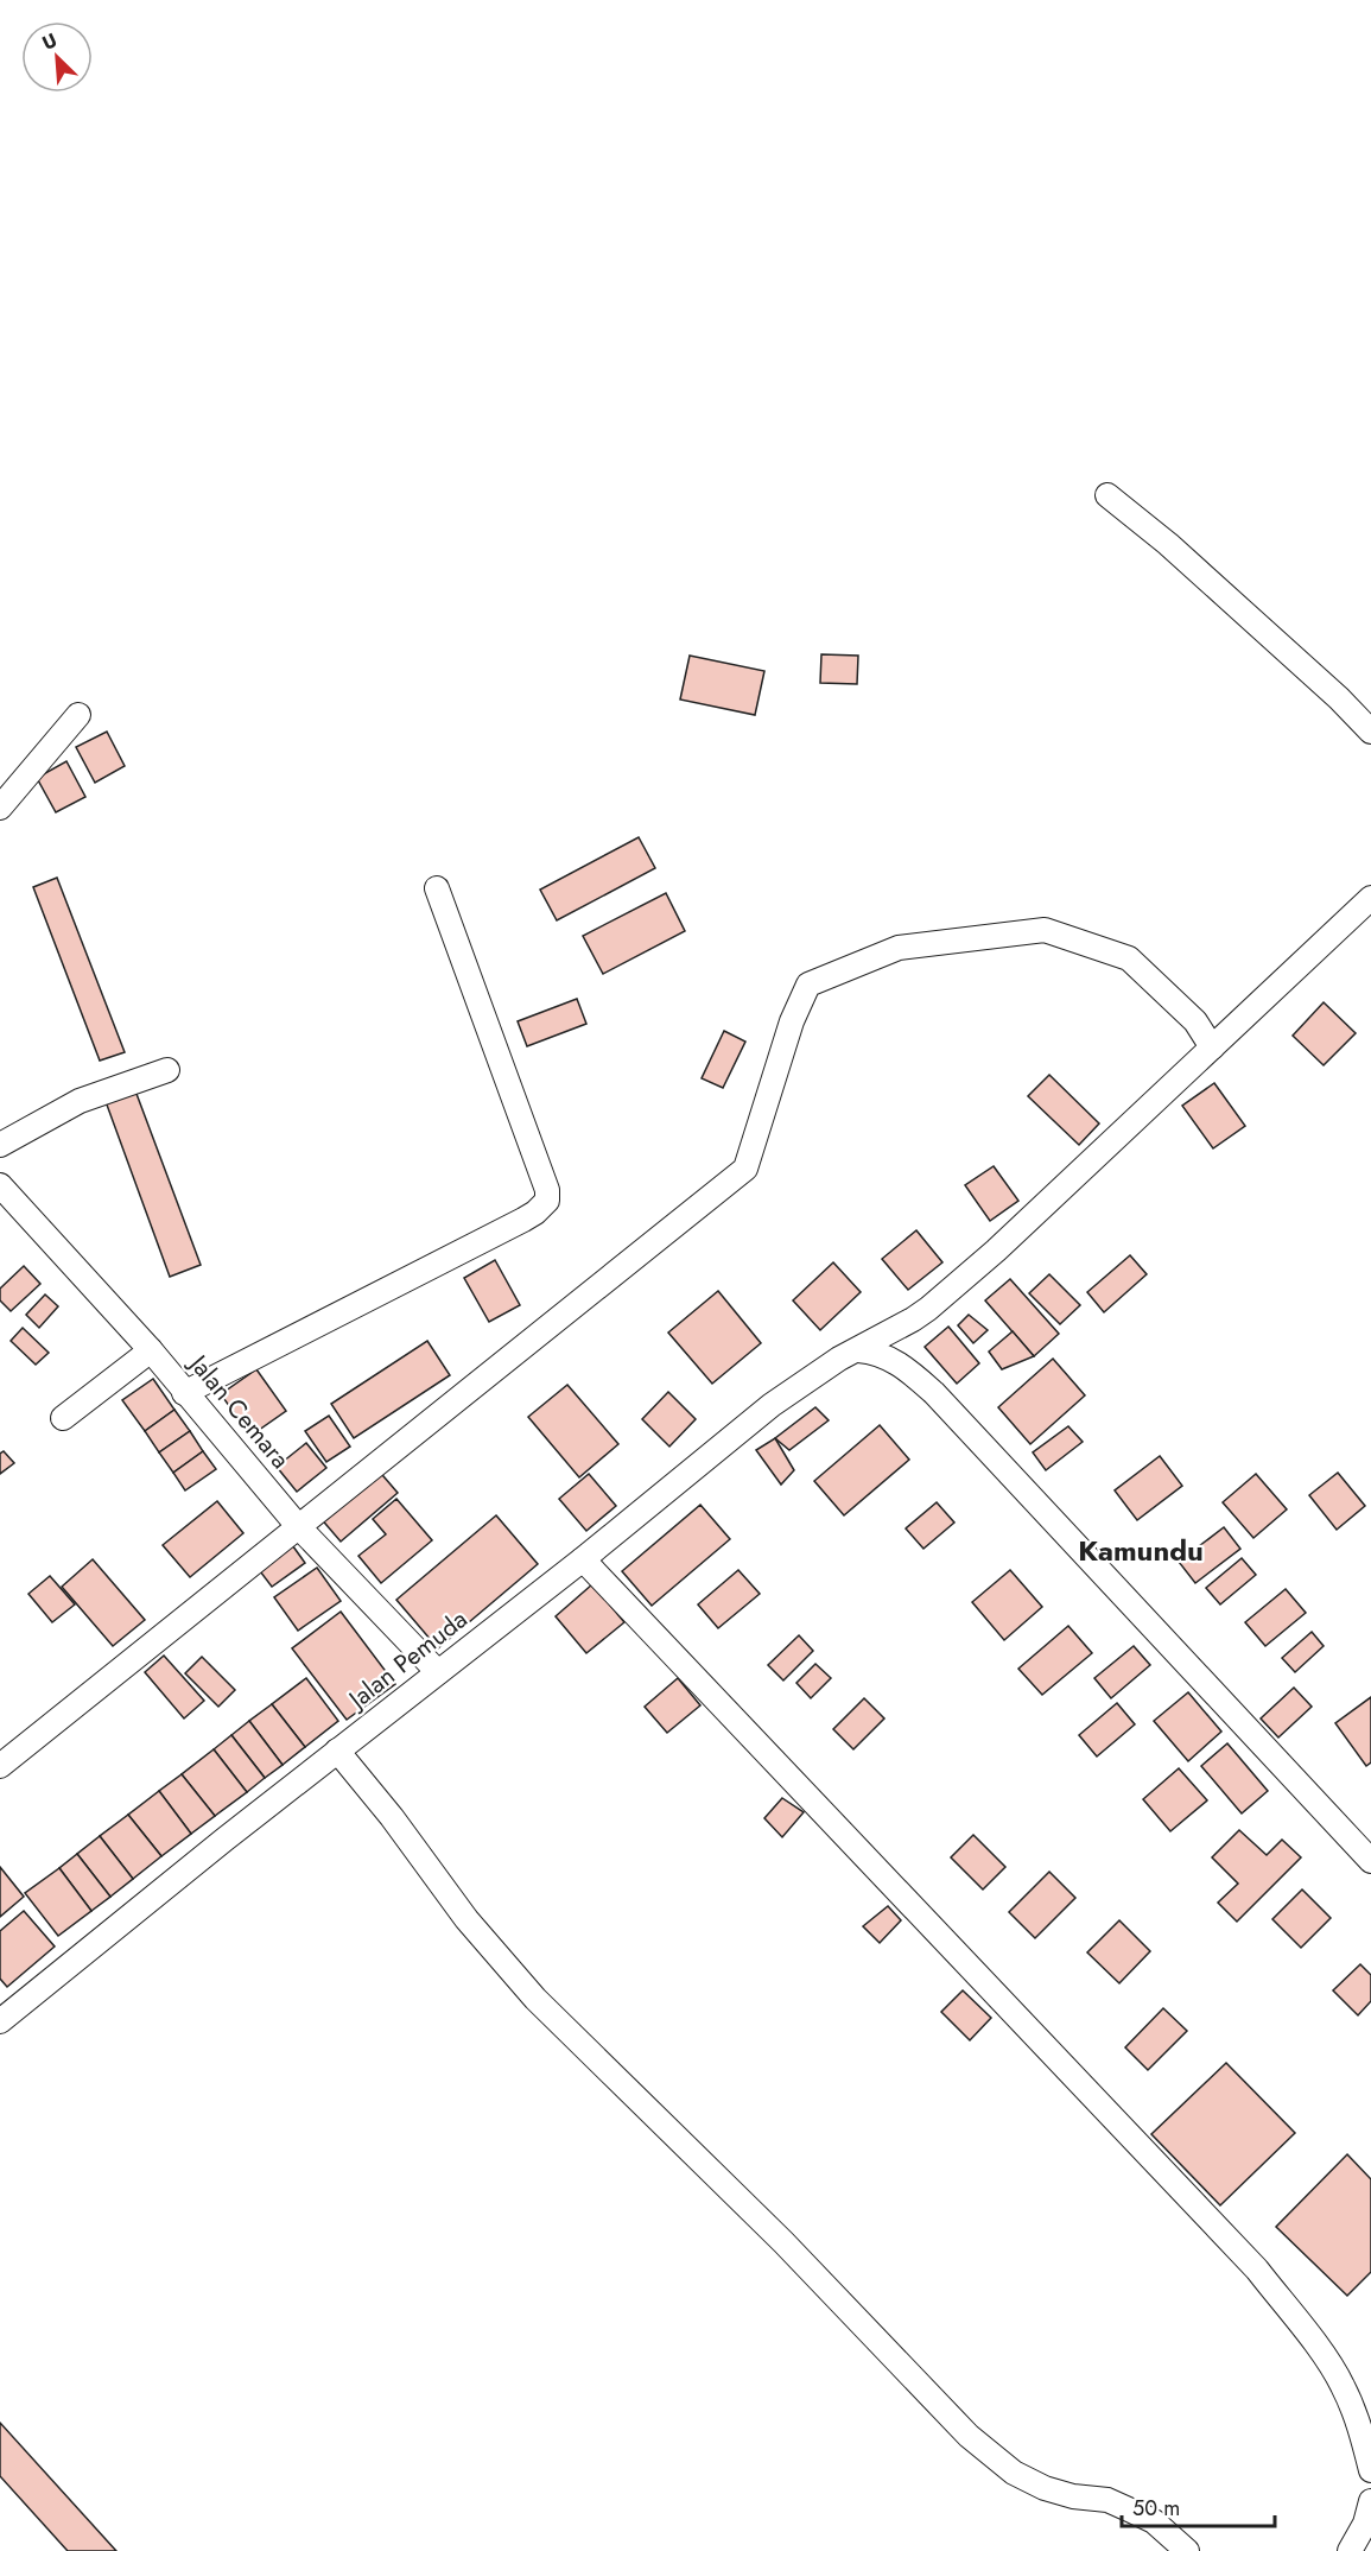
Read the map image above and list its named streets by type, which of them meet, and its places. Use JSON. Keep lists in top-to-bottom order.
{
  "streets": {
    "street": ["Jalan Cemara", "Jalan Pemuda"]
  },
  "crossings": [
    ["Jalan Cemara", "Jalan Pemuda"]
  ],
  "districts": ["Kamundu"],
  "scale_bar": "50 m",
  "north": "top left"
}
